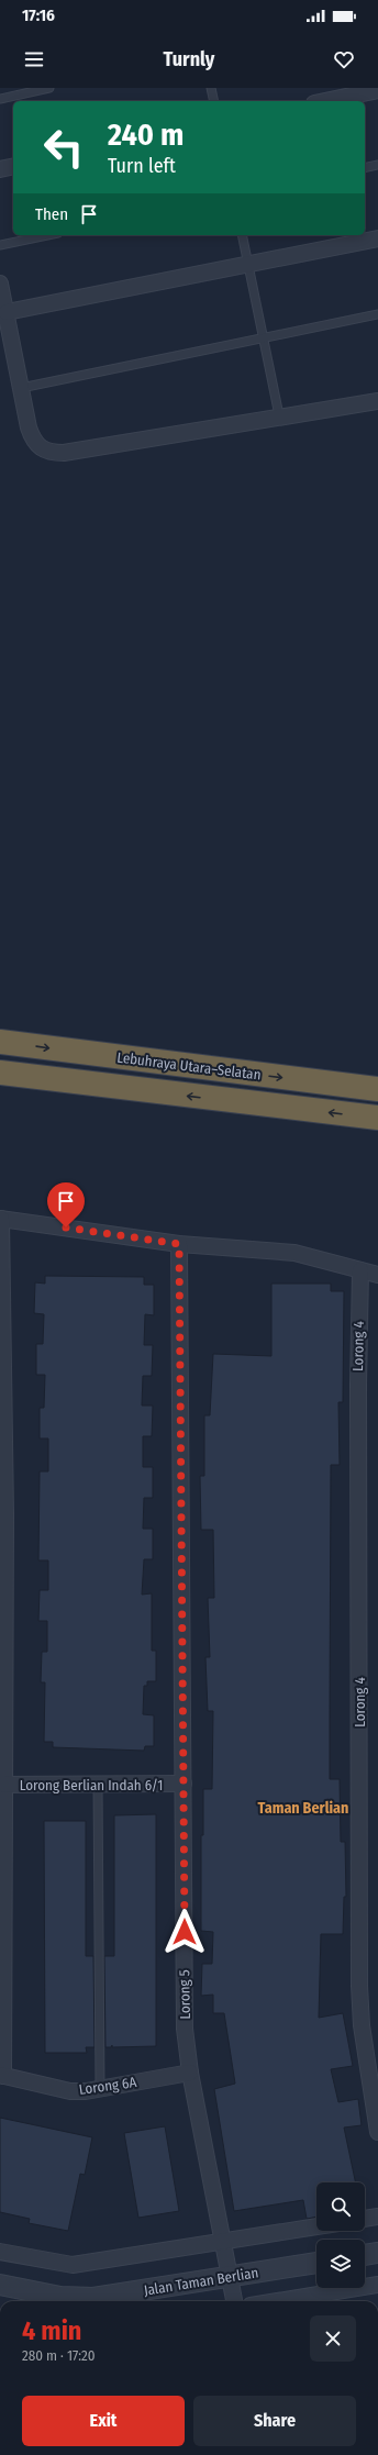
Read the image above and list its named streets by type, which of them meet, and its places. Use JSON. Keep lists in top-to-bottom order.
{
  "streets": {
    "highway": ["Lebuhraya Utara–Selatan"],
    "street": [
      "Lorong 4",
      "Lorong Berlian Indah 6/1",
      "Lorong 5",
      "Lorong 6A",
      "Jalan Taman Berlian"
    ]
  },
  "crossings": [
    ["Lorong Berlian Indah 6/1", "Lorong 5"],
    ["Lorong 5", "Lorong 6A"],
    ["Lorong 5", "Jalan Taman Berlian"]
  ],
  "districts": ["Taman Berlian"],
  "page": {
    "status": "17:16",
    "header": "Turnly",
    "turn": ["240 m", "Turn left"],
    "then": "Then",
    "heading": ["4 min", "280 m · 17:20"],
    "buttons": ["Exit", "Share"]
  }
}
